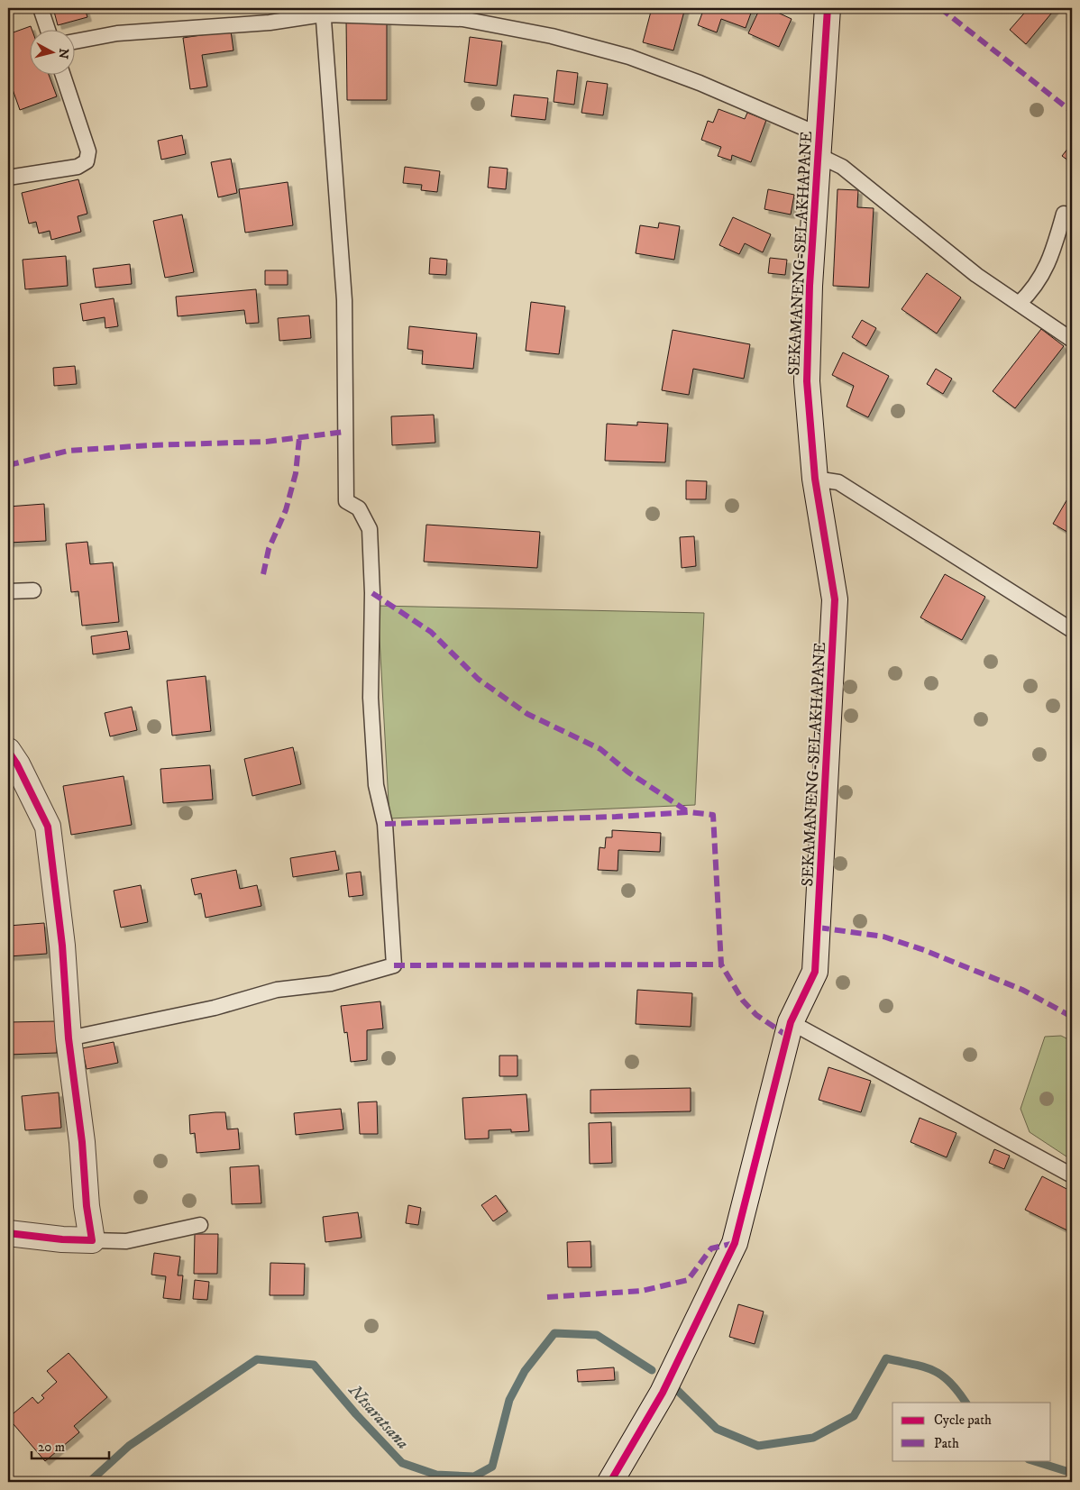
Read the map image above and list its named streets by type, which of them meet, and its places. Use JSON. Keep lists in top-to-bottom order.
{
  "streets": {
    "street": ["SEKAMANENG-SELAKHAPANE"]
  },
  "water": ["Ntsaratsana"],
  "legend": ["Cycle path", "Path"],
  "scale_bar": "20 m",
  "north": "right"
}
